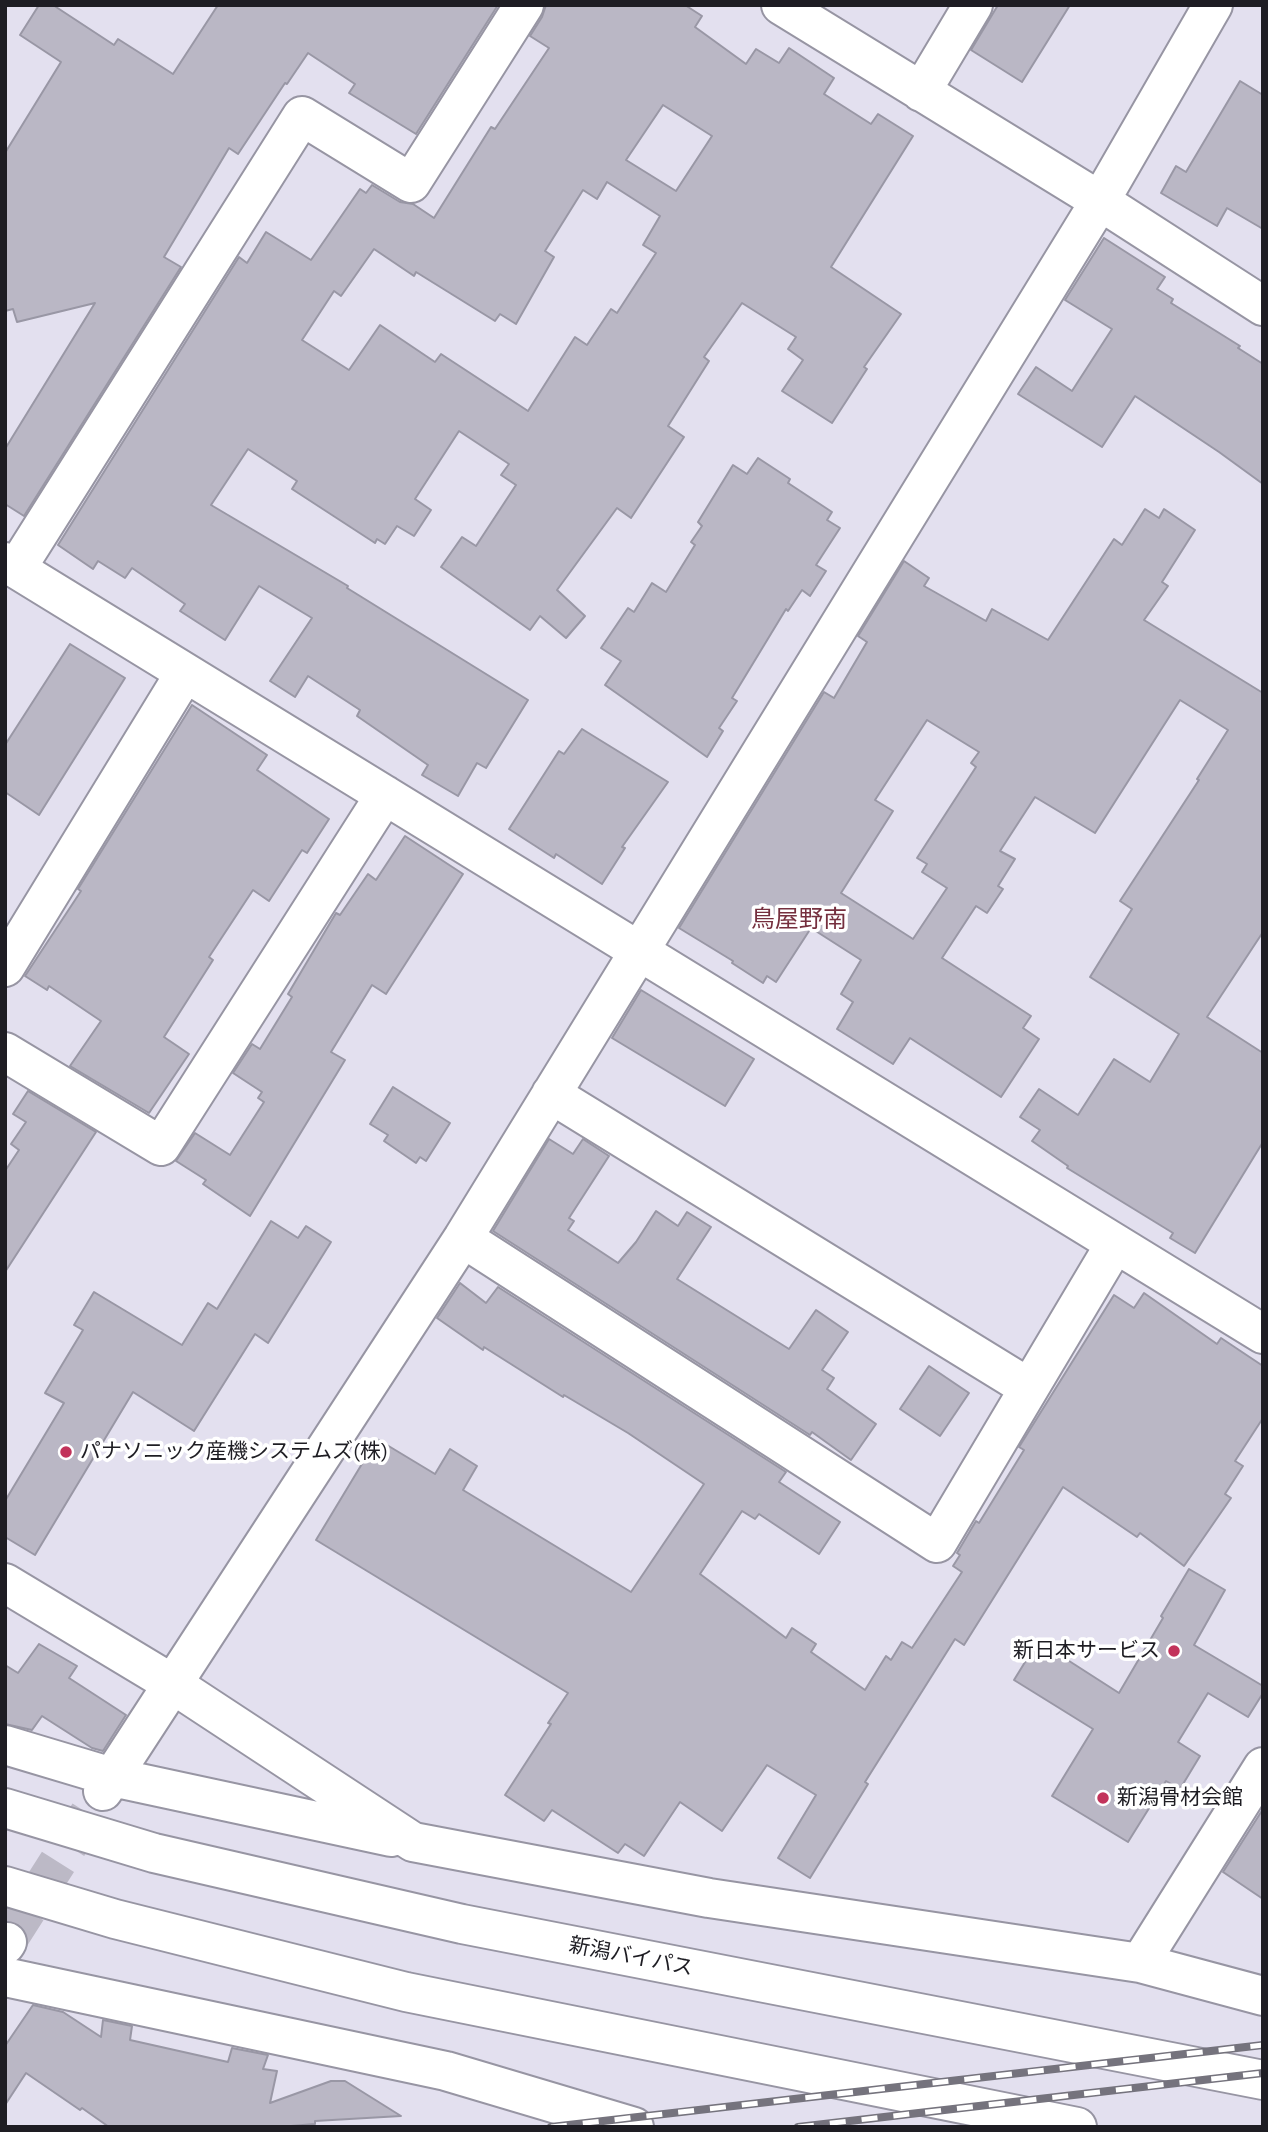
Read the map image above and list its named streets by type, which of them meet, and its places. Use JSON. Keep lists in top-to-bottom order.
{
  "streets": {
    "main road": ["新潟バイパス"]
  },
  "districts": ["鳥屋野南"],
  "places": ["パナソニック産機システムズ(株)", "新日本サービス", "新潟骨材会館"]
}
